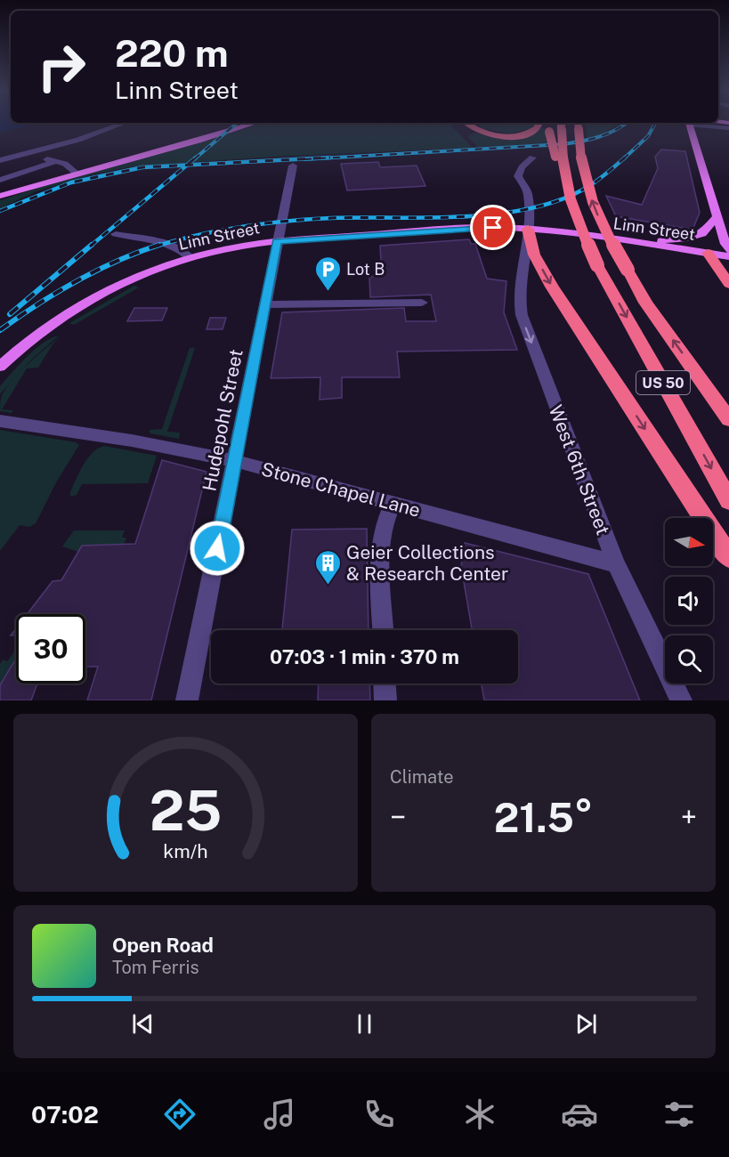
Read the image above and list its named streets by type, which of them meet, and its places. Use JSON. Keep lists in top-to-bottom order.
{
  "streets": {
    "highway": ["US 50"],
    "main road": ["Linn Street"],
    "street": ["Hudepohl Street", "West 6th Street", "Stone Chapel Lane"]
  },
  "crossings": [
    ["Linn Street", "Hudepohl Street"],
    ["Linn Street", "West 6th Street"],
    ["Hudepohl Street", "Stone Chapel Lane"],
    ["West 6th Street", "Stone Chapel Lane"]
  ],
  "one_way": ["West 6th Street"],
  "places": {
    "parking": ["Lot B"],
    "building": ["Geier Collections & Research Center"]
  },
  "north": "right",
  "page": {
    "turn": ["220 m", "Linn Street"],
    "limit": "30",
    "trip": "07:03 · 1 min · 370 m",
    "tile": "Climate",
    "heat": ["−", "21.5°", "+"],
    "song": ["Open Road", "Tom Ferris"],
    "tabs": "07:02",
    "gauge": ["25", "km/h"]
  }
}
